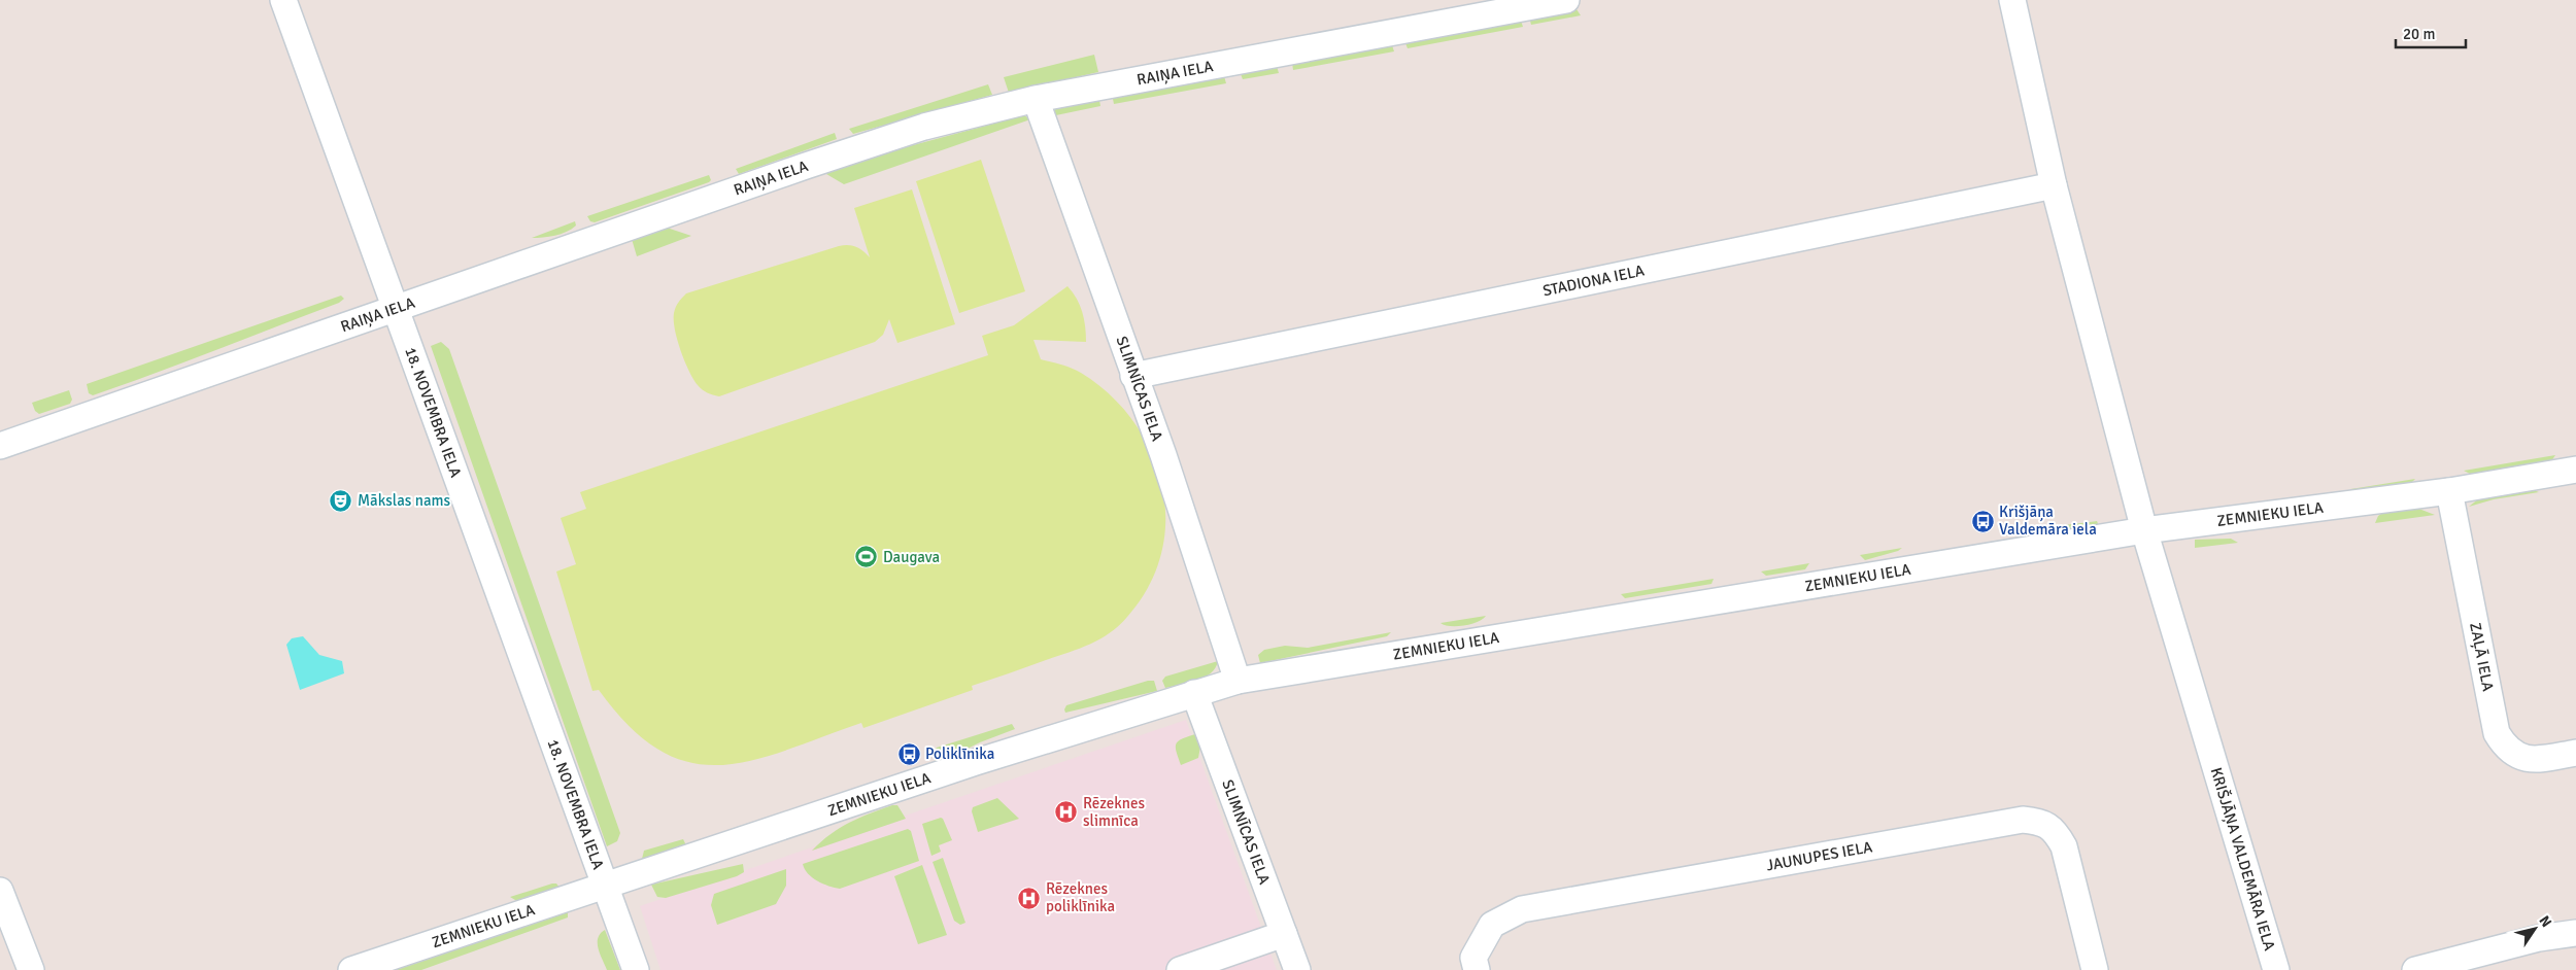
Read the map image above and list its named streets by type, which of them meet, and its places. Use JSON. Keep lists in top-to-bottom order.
{
  "streets": {
    "street": [
      "RAIŅA IELA",
      "STADIONA IELA",
      "SLIMNĪCAS IELA",
      "18. NOVEMBRA IELA",
      "ZEMNIEKU IELA",
      "ZAĻĀ IELA",
      "JAUNUPES IELA",
      "KRIŠJĀŅA VALDEMĀRA IELA"
    ]
  },
  "crossings": [
    ["RAIŅA IELA", "SLIMNĪCAS IELA"],
    ["RAIŅA IELA", "18. NOVEMBRA IELA"],
    ["STADIONA IELA", "SLIMNĪCAS IELA"],
    ["STADIONA IELA", "KRIŠJĀŅA VALDEMĀRA IELA"],
    ["SLIMNĪCAS IELA", "ZEMNIEKU IELA"],
    ["18. NOVEMBRA IELA", "ZEMNIEKU IELA"],
    ["ZEMNIEKU IELA", "ZAĻĀ IELA"],
    ["ZEMNIEKU IELA", "KRIŠJĀŅA VALDEMĀRA IELA"]
  ],
  "places": {
    "theatre": ["Mākslas nams"],
    "bus stop": ["Krišjāņa Valdemāra iela", "Poliklīnika"],
    "sports": ["Daugava"],
    "hospital": ["Rēzeknes slimnīca", "Rēzeknes poliklīnika"]
  },
  "scale_bar": "20 m",
  "north": "top right"
}
